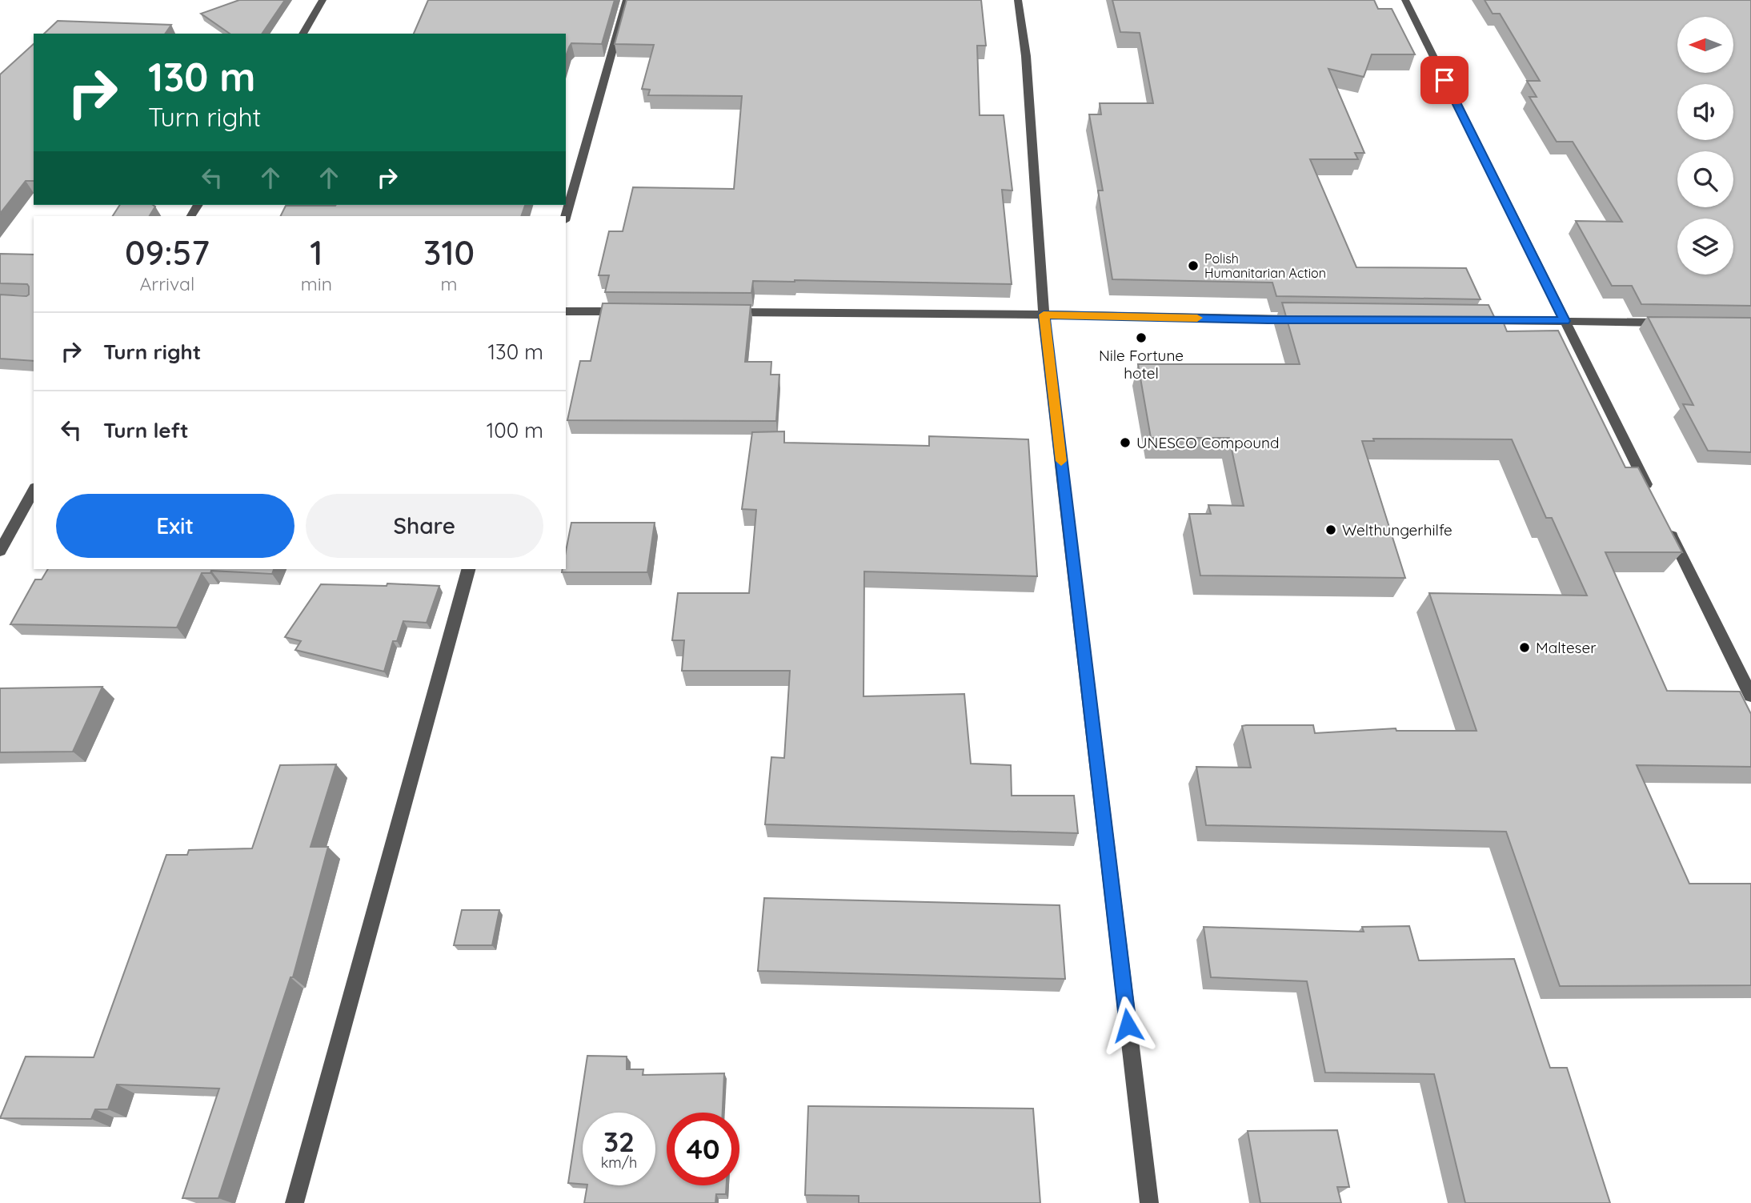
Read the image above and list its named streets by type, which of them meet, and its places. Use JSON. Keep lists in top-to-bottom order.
{
  "places": [
    "Polish Humanitarian Action",
    "Nile Fortune hotel",
    "UNESCO Compound",
    "Welthungerhilfe",
    "Malteser"
  ],
  "north": "left",
  "page": {
    "turn": ["130 m", "Turn right"],
    "eta": [
      "09:57",
      "Arrival",
      "1",
      "min",
      "310",
      "m"
    ],
    "list": [
      {
        "name": "Turn right",
        "value": "130 m"
      },
      {
        "name": "Turn left",
        "value": "100 m"
      }
    ],
    "buttons": ["Exit", "Share"],
    "speed": "32 km/h",
    "limit": "40"
  }
}
